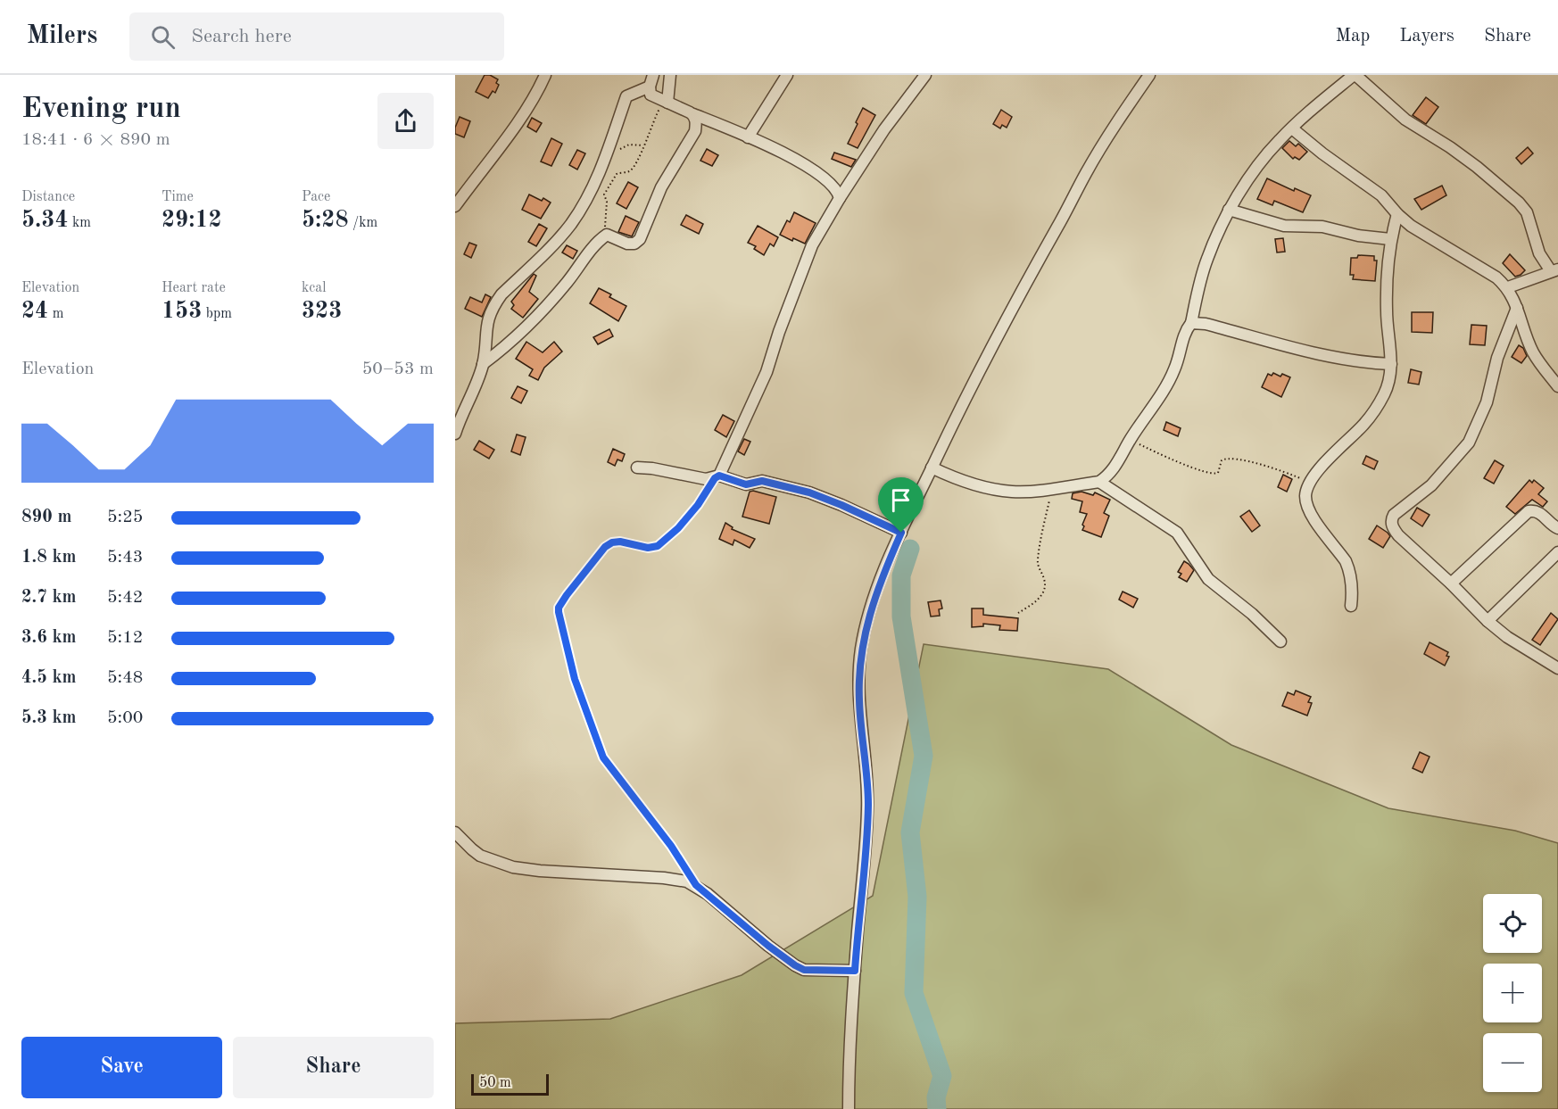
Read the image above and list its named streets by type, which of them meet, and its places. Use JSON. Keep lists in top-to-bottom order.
{
  "scale_bar": "50 m",
  "page": {
    "header": "Milers",
    "search": "Search here",
    "nav": ["Map", "Layers", "Share"],
    "heading": ["Evening run", "18:41 · 6 × 890 m"],
    "stats": [
      ["Distance", "5.34 km"],
      ["Time", "29:12"],
      ["Pace", "5:28 /km"],
      ["Elevation", "24 m"],
      ["Heart rate", "153 bpm"],
      ["kcal", "323"]
    ],
    "chart": ["Elevation", "50–53 m"],
    "list": [
      {
        "name": "890 m",
        "note": "5:25"
      },
      {
        "name": "1.8 km",
        "note": "5:43"
      },
      {
        "name": "2.7 km",
        "note": "5:42"
      },
      {
        "name": "3.6 km",
        "note": "5:12"
      },
      {
        "name": "4.5 km",
        "note": "5:48"
      },
      {
        "name": "5.3 km",
        "note": "5:00"
      }
    ],
    "map_buttons": ["+", "−"],
    "buttons": ["Save", "Share"],
    "scale": "50 m"
  }
}
